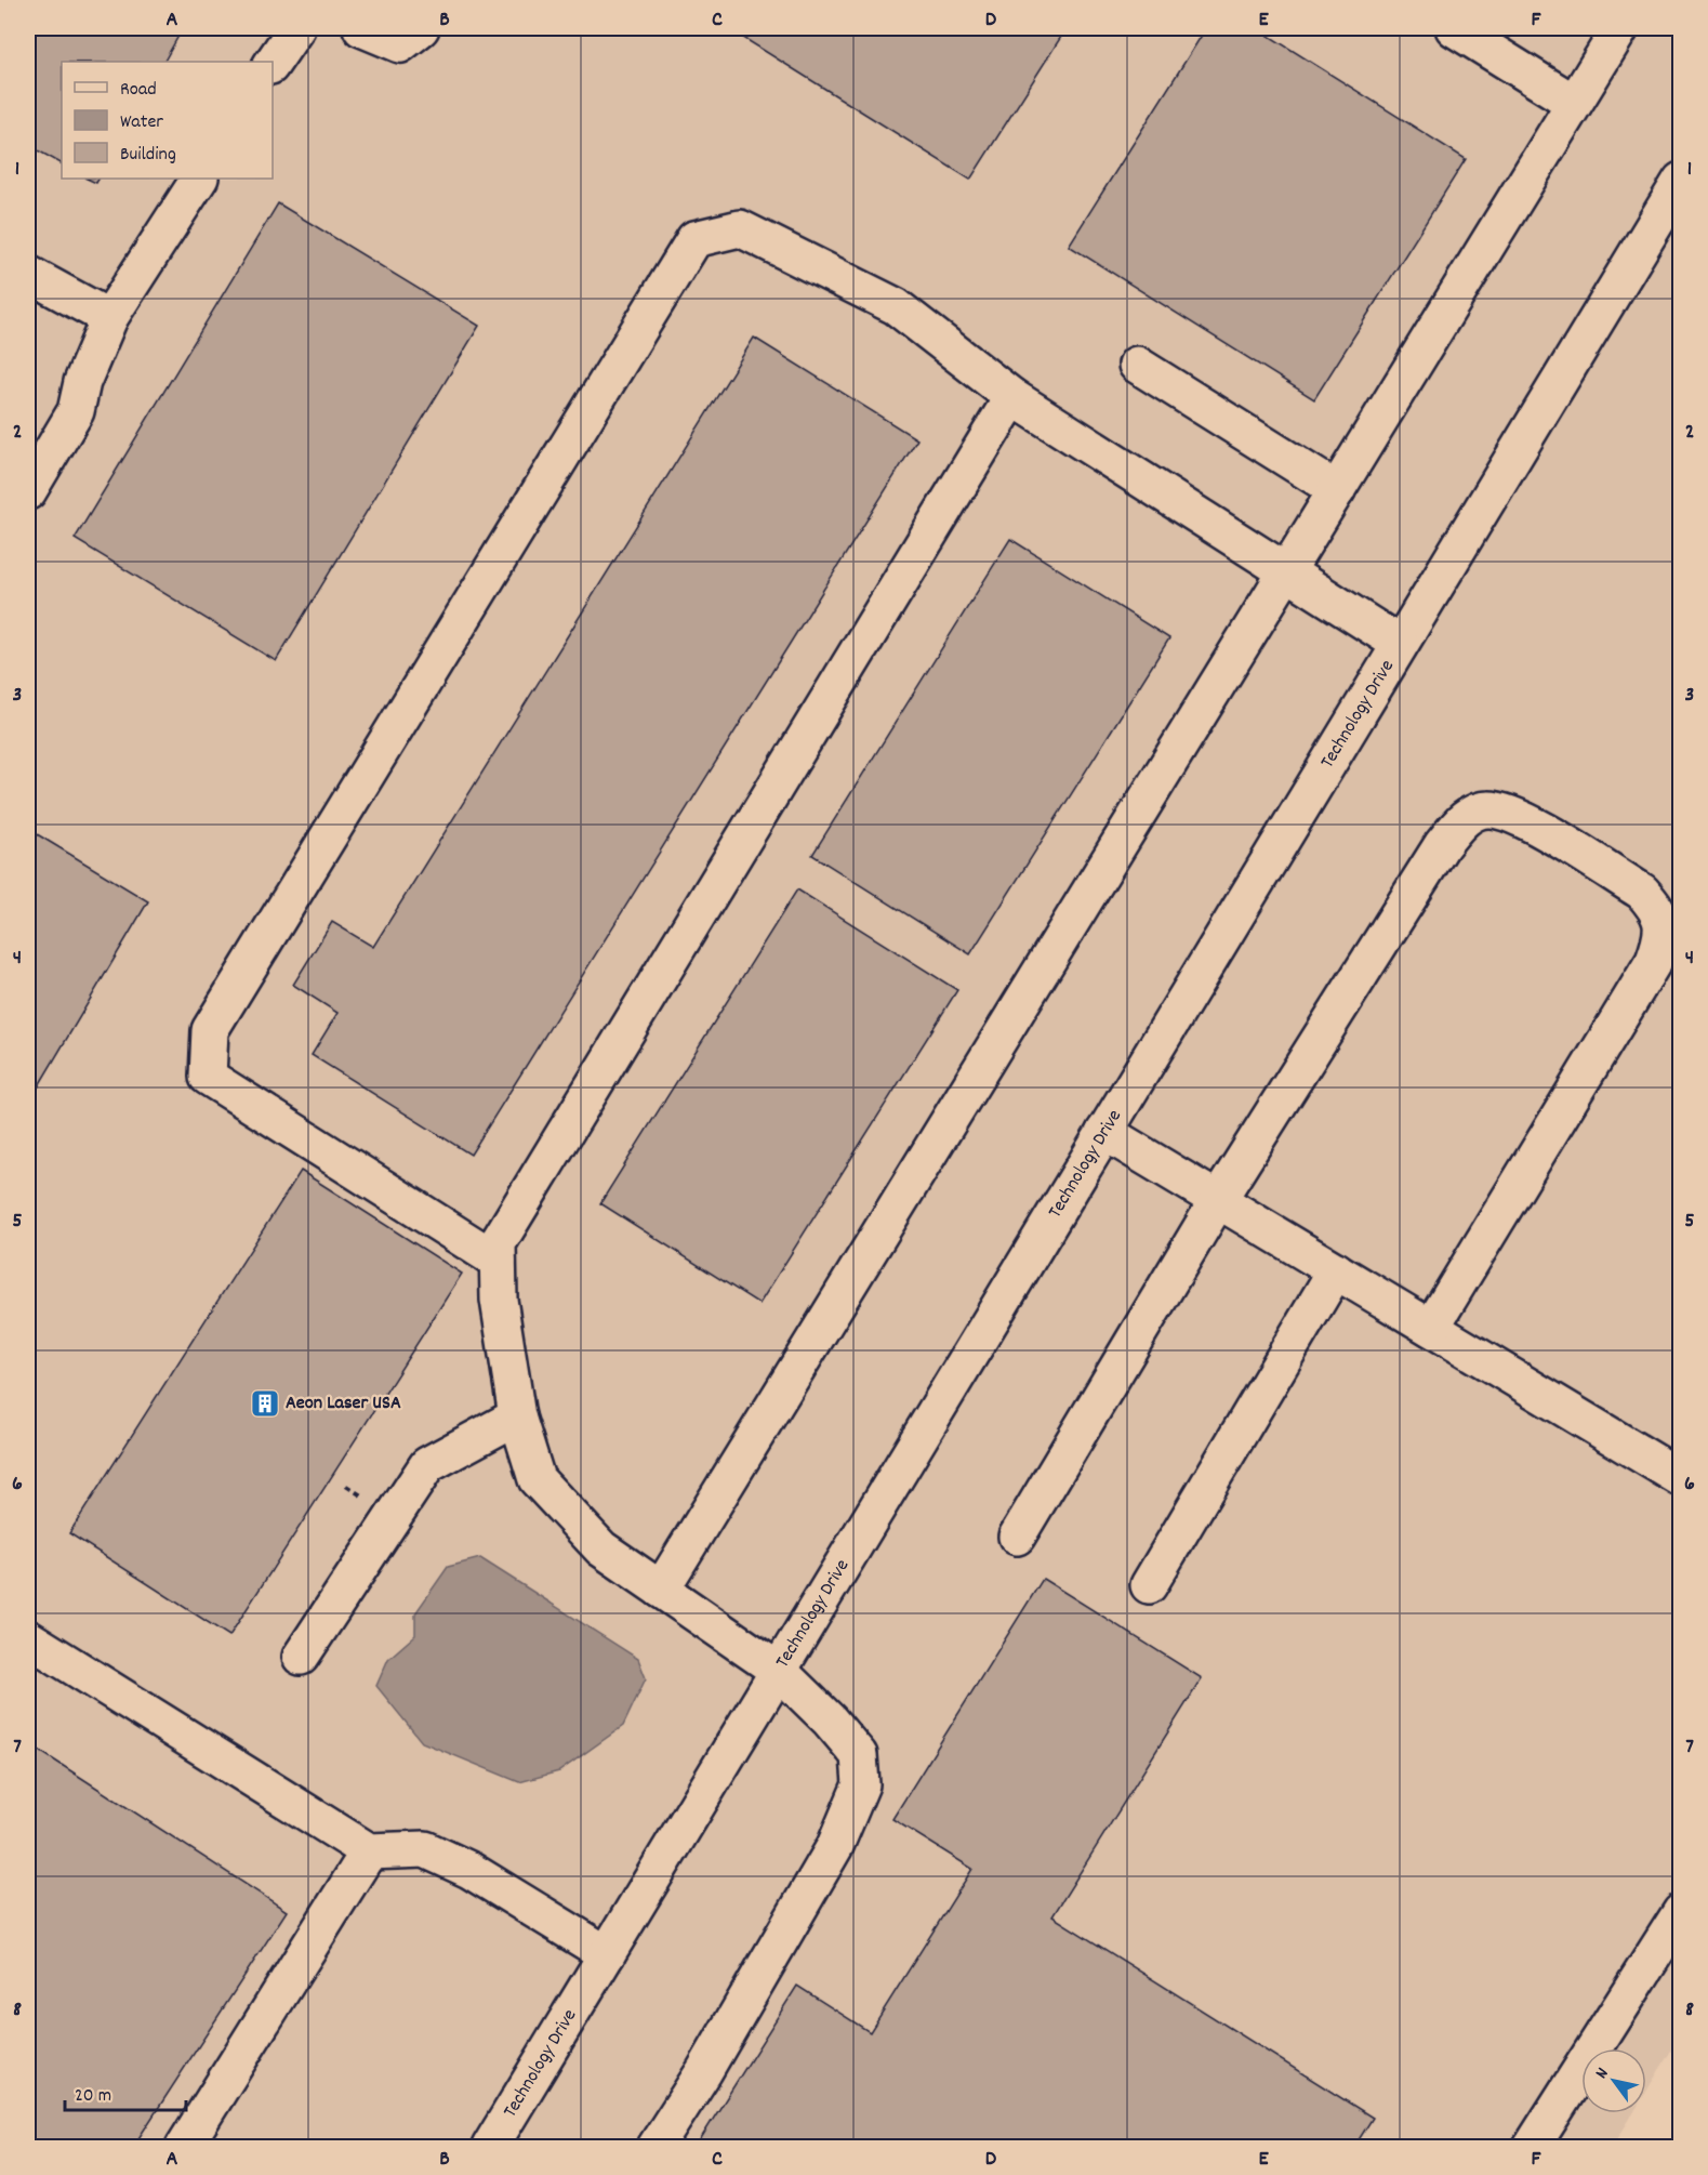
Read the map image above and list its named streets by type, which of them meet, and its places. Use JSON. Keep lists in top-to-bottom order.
{
  "streets": {
    "street": ["Technology Drive"]
  },
  "places": {
    "building": ["Aeon Laser USA"]
  },
  "legend": ["Road", "Water", "Building"],
  "scale_bar": "20 m",
  "north": "top left",
  "grid": {
    "columns": [
      "A",
      "B",
      "C",
      "D",
      "E",
      "F"
    ],
    "rows": [
      "1",
      "2",
      "3",
      "4",
      "5",
      "6",
      "7",
      "8"
    ]
  }
}
